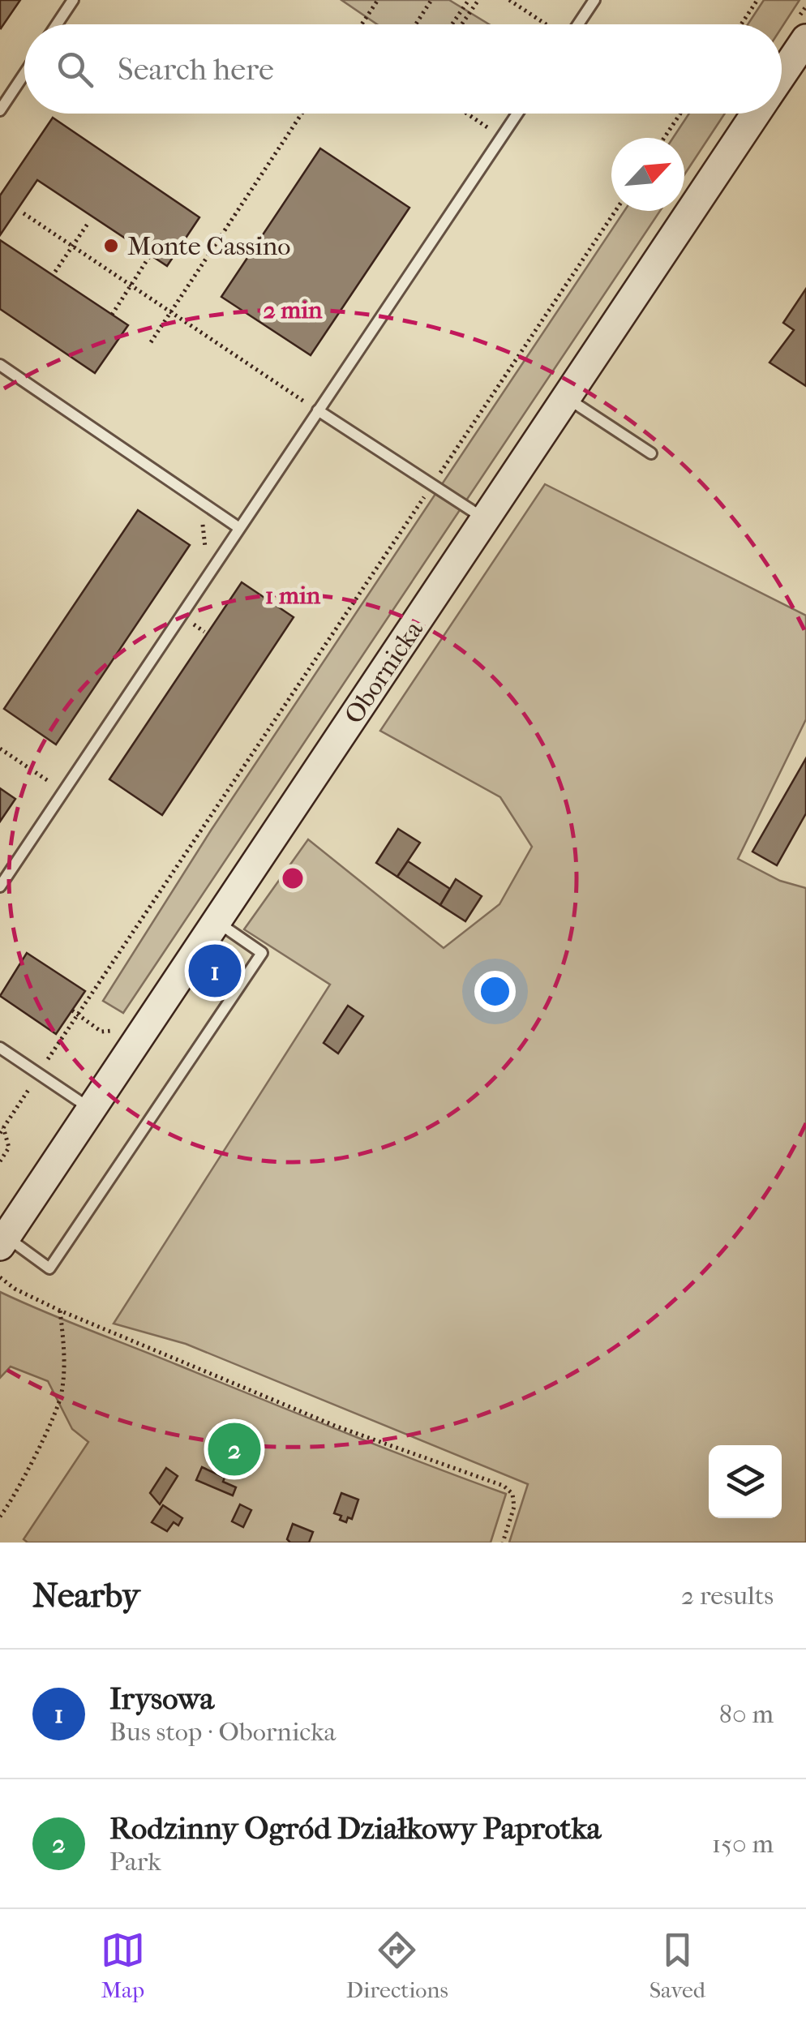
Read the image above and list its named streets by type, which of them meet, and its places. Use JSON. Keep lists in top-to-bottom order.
{
  "streets": {
    "main road": ["Obornicka"]
  },
  "places": ["Monte Cassino"],
  "north": "top right",
  "page": {
    "search": "Search here",
    "pins": ["1", "2"],
    "heading": ["Nearby", "2 results"],
    "list": [
      {
        "mark": "1",
        "name": "Irysowa",
        "note": "Bus stop · Obornicka",
        "value": "80 m"
      },
      {
        "mark": "2",
        "name": "Rodzinny Ogród Działkowy Paprotka",
        "note": "Park",
        "value": "150 m"
      }
    ],
    "nav": ["Map", "Directions", "Saved"]
  },
  "rings": ["2 min", "1 min"]
}
